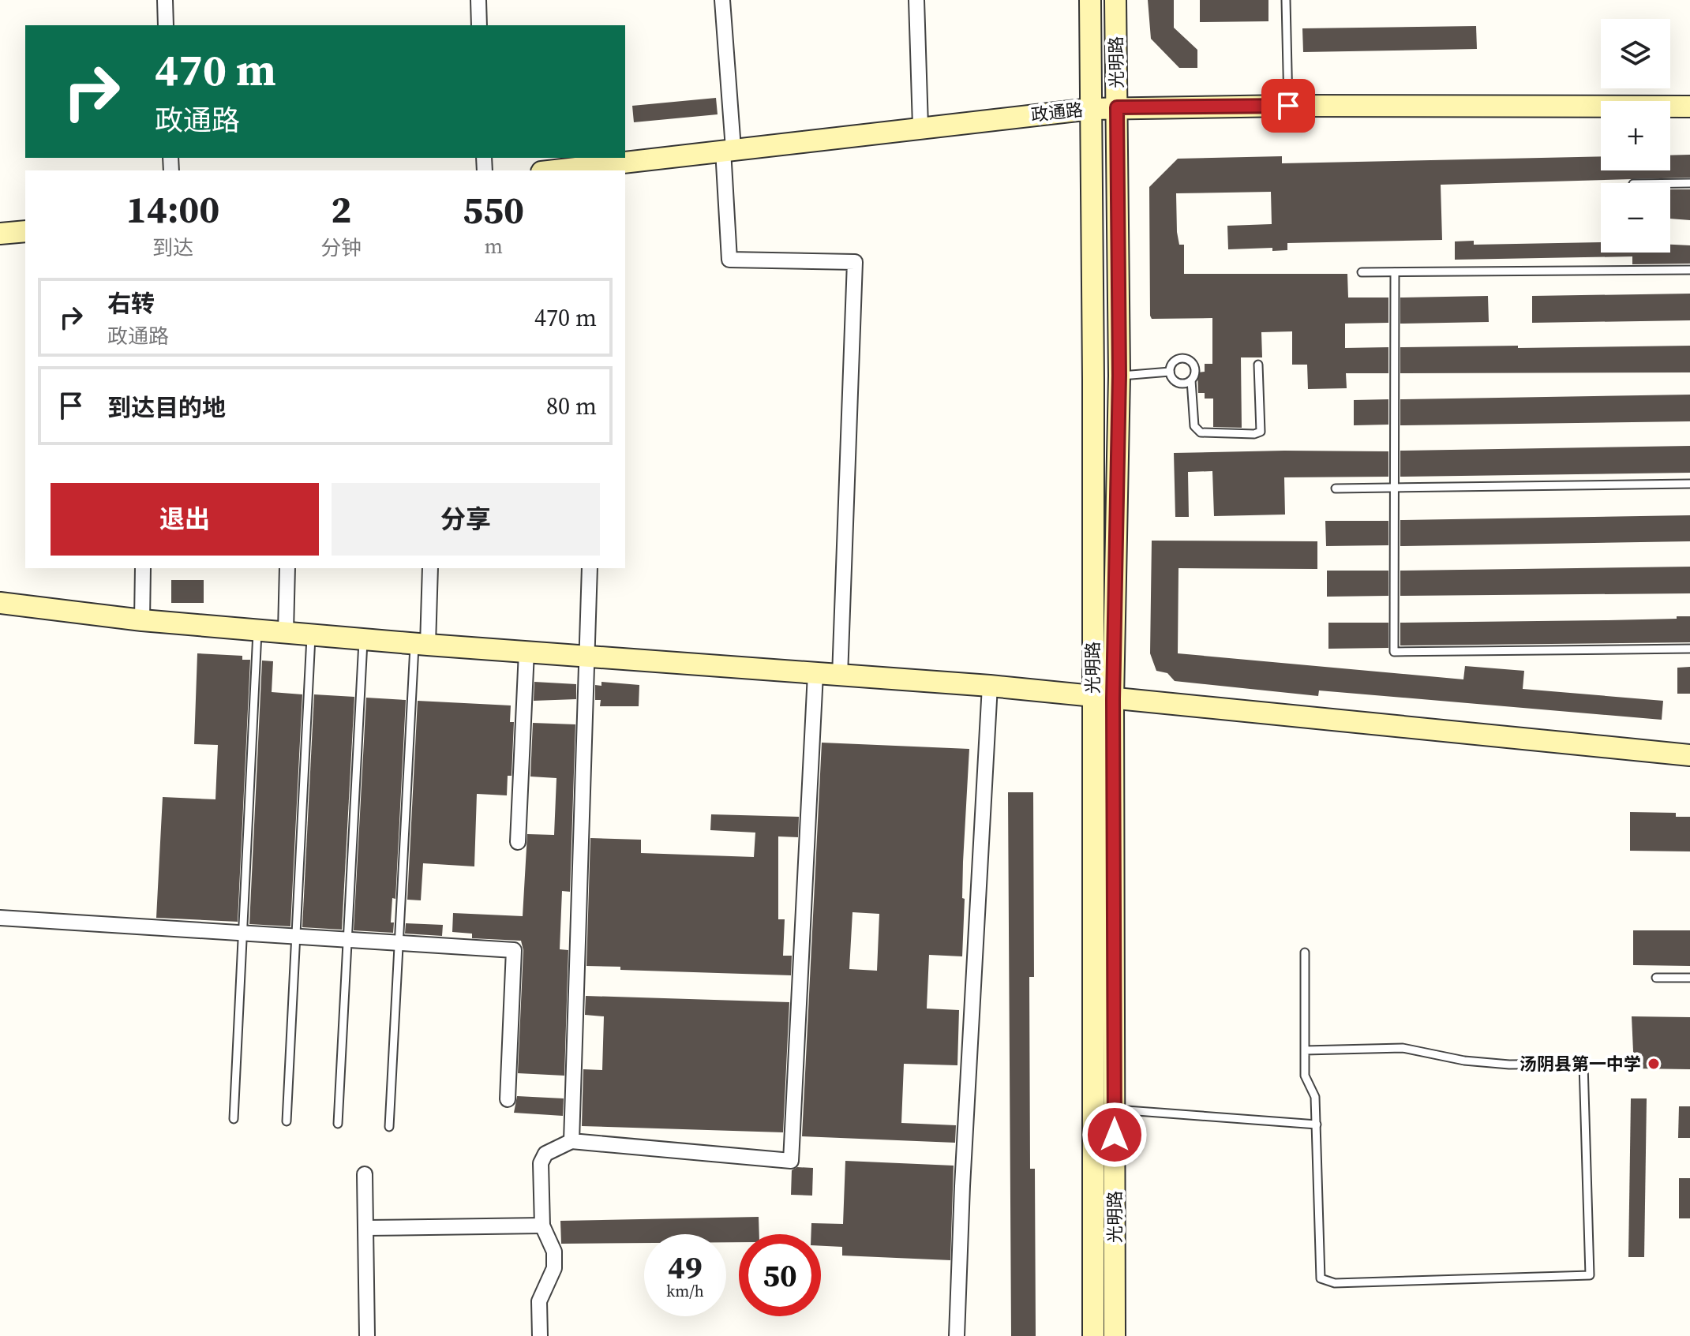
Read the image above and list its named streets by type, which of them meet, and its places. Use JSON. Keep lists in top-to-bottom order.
{
  "streets": {
    "street": ["光明路", "政通路"]
  },
  "crossings": [
    ["光明路", "政通路"]
  ],
  "places": ["汤阴县第一中学"],
  "page": {
    "map_buttons": ["+", "−"],
    "turn": ["470 m", "政通路"],
    "eta": [
      "14:00",
      "到达",
      "2",
      "分钟",
      "550",
      "m"
    ],
    "list": [
      {
        "name": "右转",
        "note": "政通路",
        "value": "470 m"
      },
      {
        "name": "到达目的地",
        "value": "80 m"
      }
    ],
    "buttons": ["退出", "分享"],
    "speed": "49 km/h",
    "limit": "50"
  }
}
